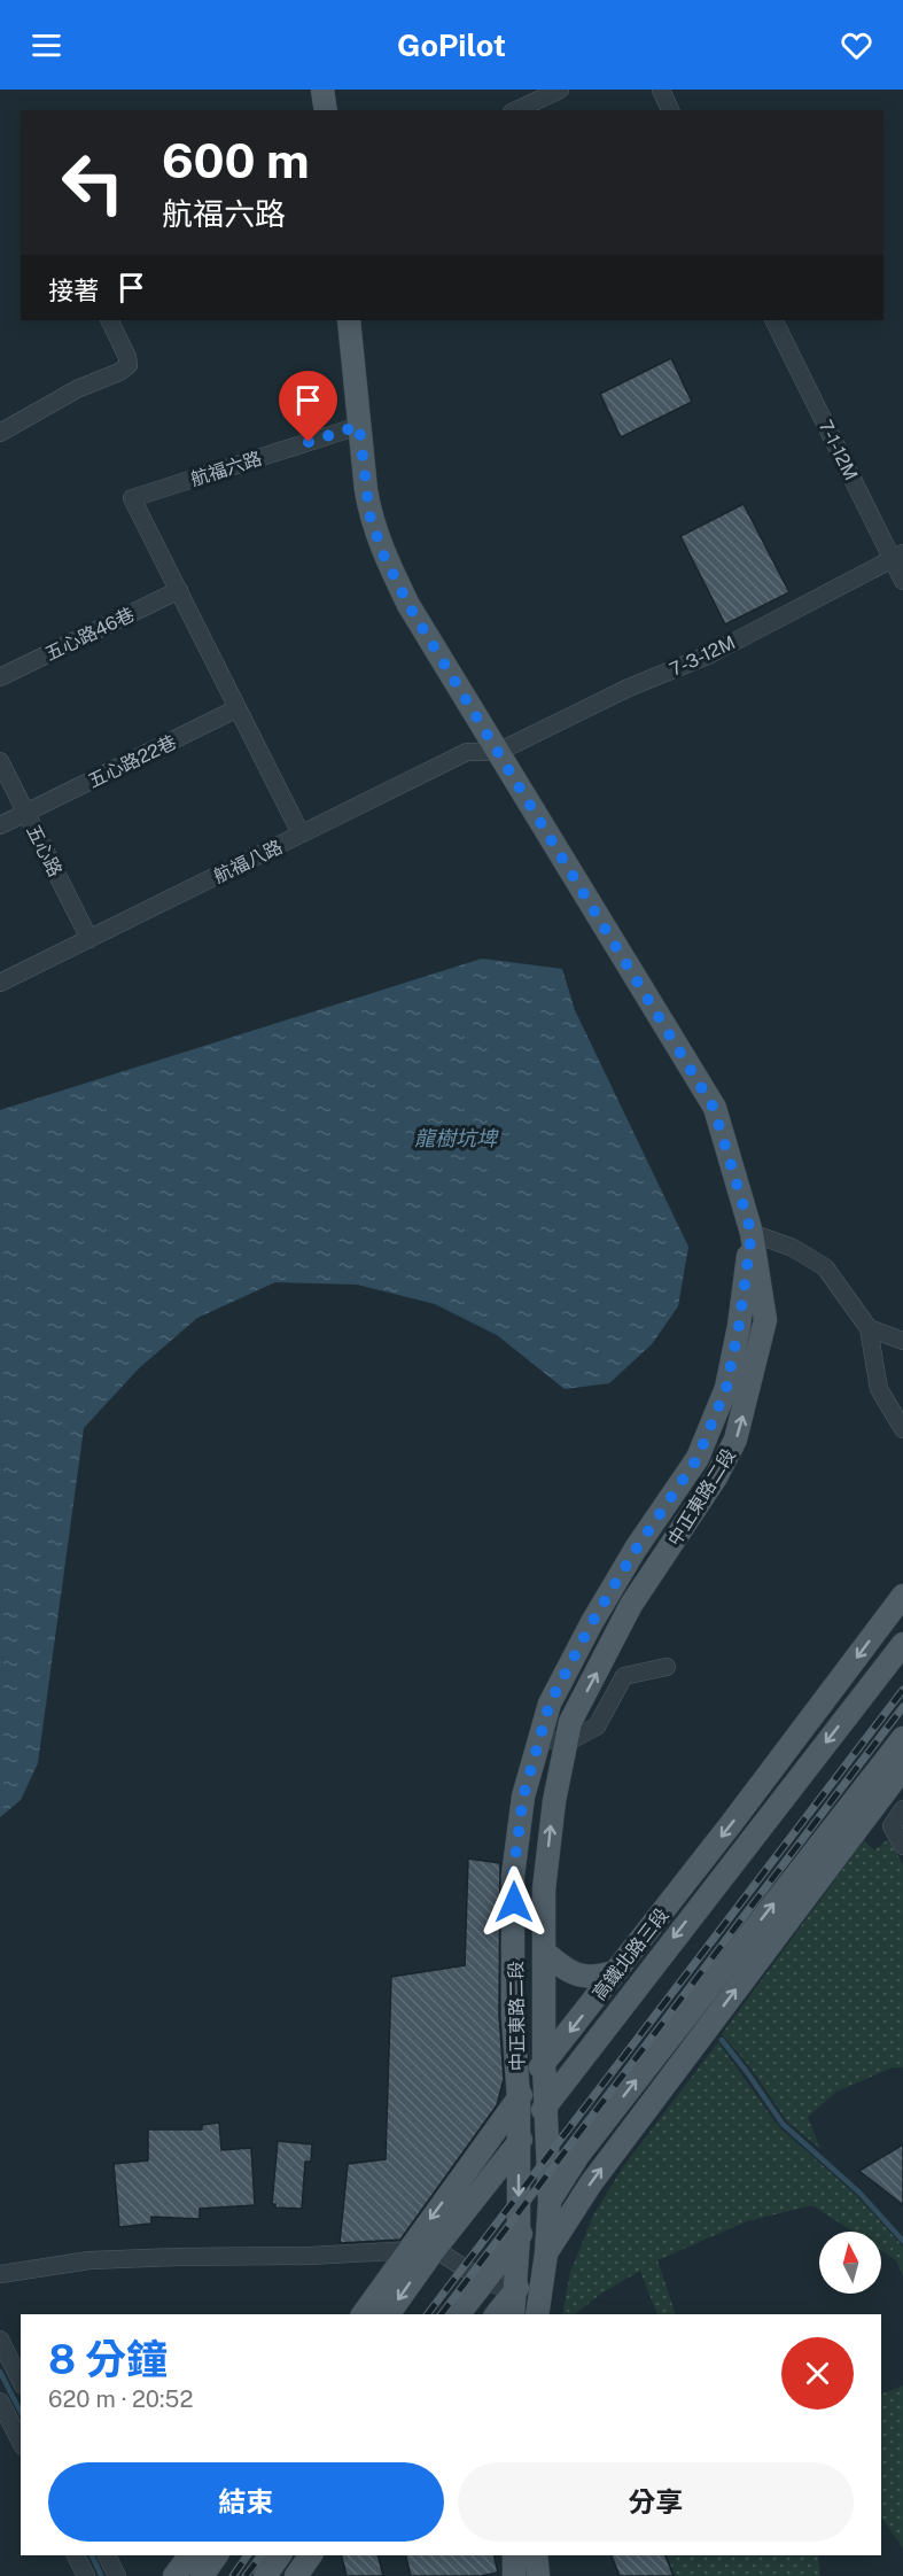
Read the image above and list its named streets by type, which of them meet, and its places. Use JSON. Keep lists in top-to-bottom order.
{
  "streets": {
    "main road": ["中正東路二段", "高鐵北路三段"],
    "street": [
      "7-1-12M",
      "航福六路",
      "五心路46巷",
      "7-3-12M",
      "五心路22巷",
      "五心路",
      "航福八路"
    ]
  },
  "crossings": [
    ["7-1-12M", "7-3-12M"],
    ["航福六路", "五心路46巷"],
    ["航福六路", "中正東路二段"],
    ["7-3-12M", "航福八路"],
    ["7-3-12M", "中正東路二段"],
    ["五心路22巷", "五心路"],
    ["五心路", "航福八路"],
    ["航福八路", "中正東路二段"],
    ["中正東路二段", "高鐵北路三段"]
  ],
  "water": ["龍樹坑埤"],
  "north": "top",
  "page": {
    "header": "GoPilot",
    "turn": ["600 m", "航福六路"],
    "then": "接著",
    "heading": ["8 分鐘", "620 m · 20:52"],
    "buttons": ["結束", "分享"]
  }
}
